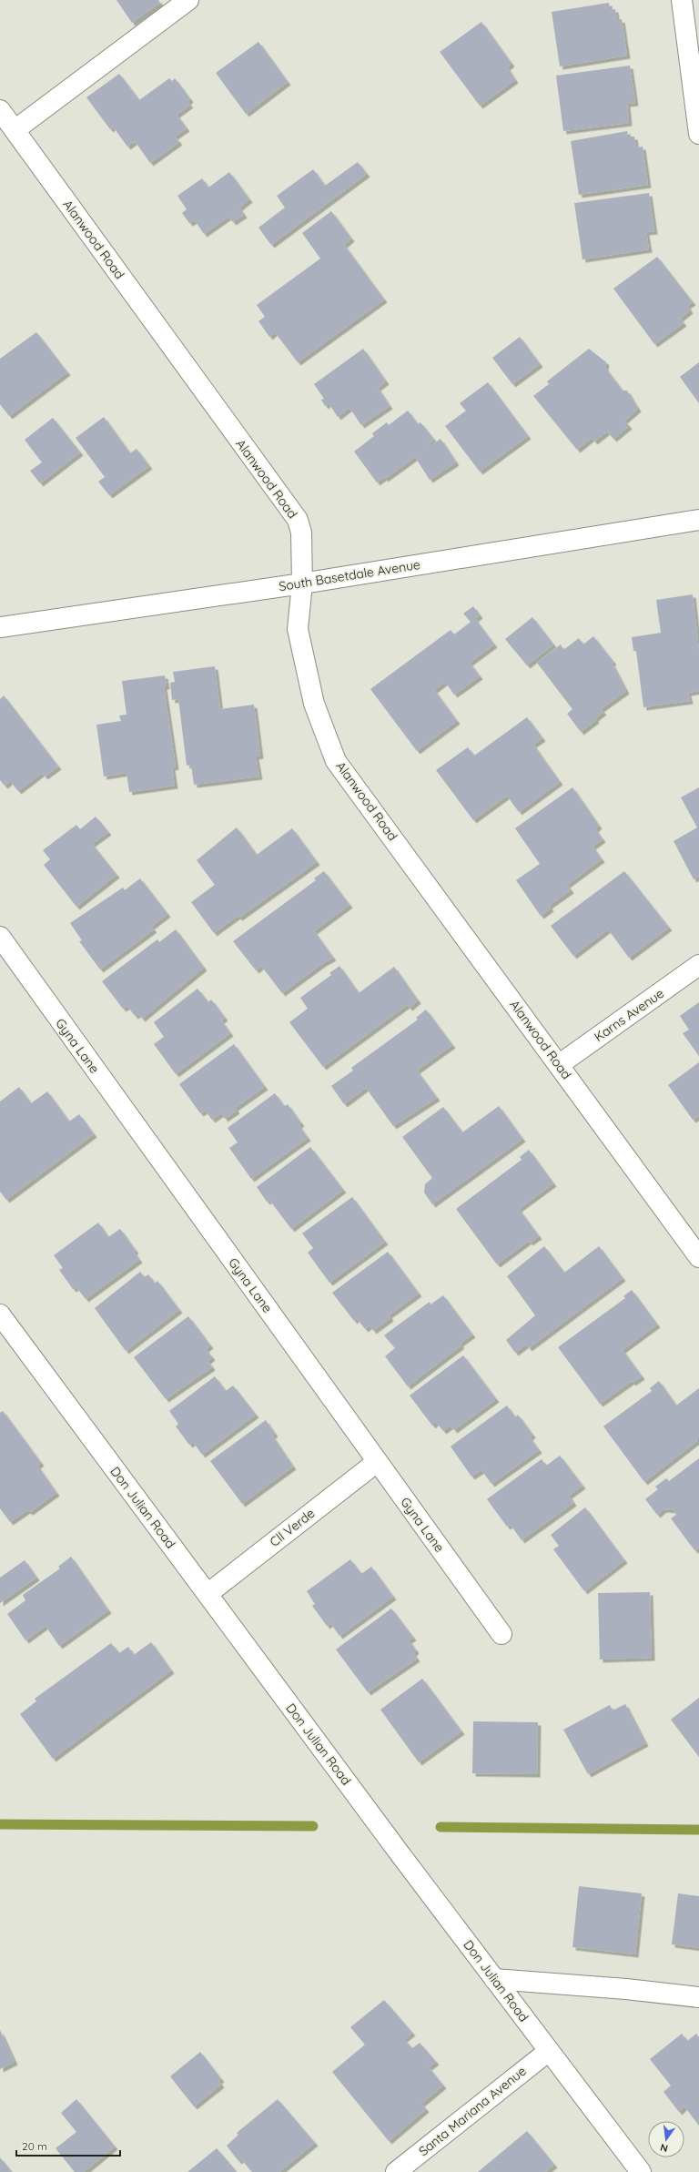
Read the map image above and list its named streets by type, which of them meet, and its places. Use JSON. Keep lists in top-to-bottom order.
{
  "streets": {
    "street": [
      "Alanwood Road",
      "South Basetdale Avenue",
      "Karns Avenue",
      "Gyna Lane",
      "Don Julian Road",
      "Cll Verde",
      "Santa Mariana Avenue"
    ]
  },
  "crossings": [
    ["Alanwood Road", "South Basetdale Avenue"],
    ["Alanwood Road", "Karns Avenue"],
    ["Gyna Lane", "Cll Verde"],
    ["Don Julian Road", "Cll Verde"],
    ["Don Julian Road", "Santa Mariana Avenue"]
  ],
  "scale_bar": "20 m",
  "north": "bottom"
}
